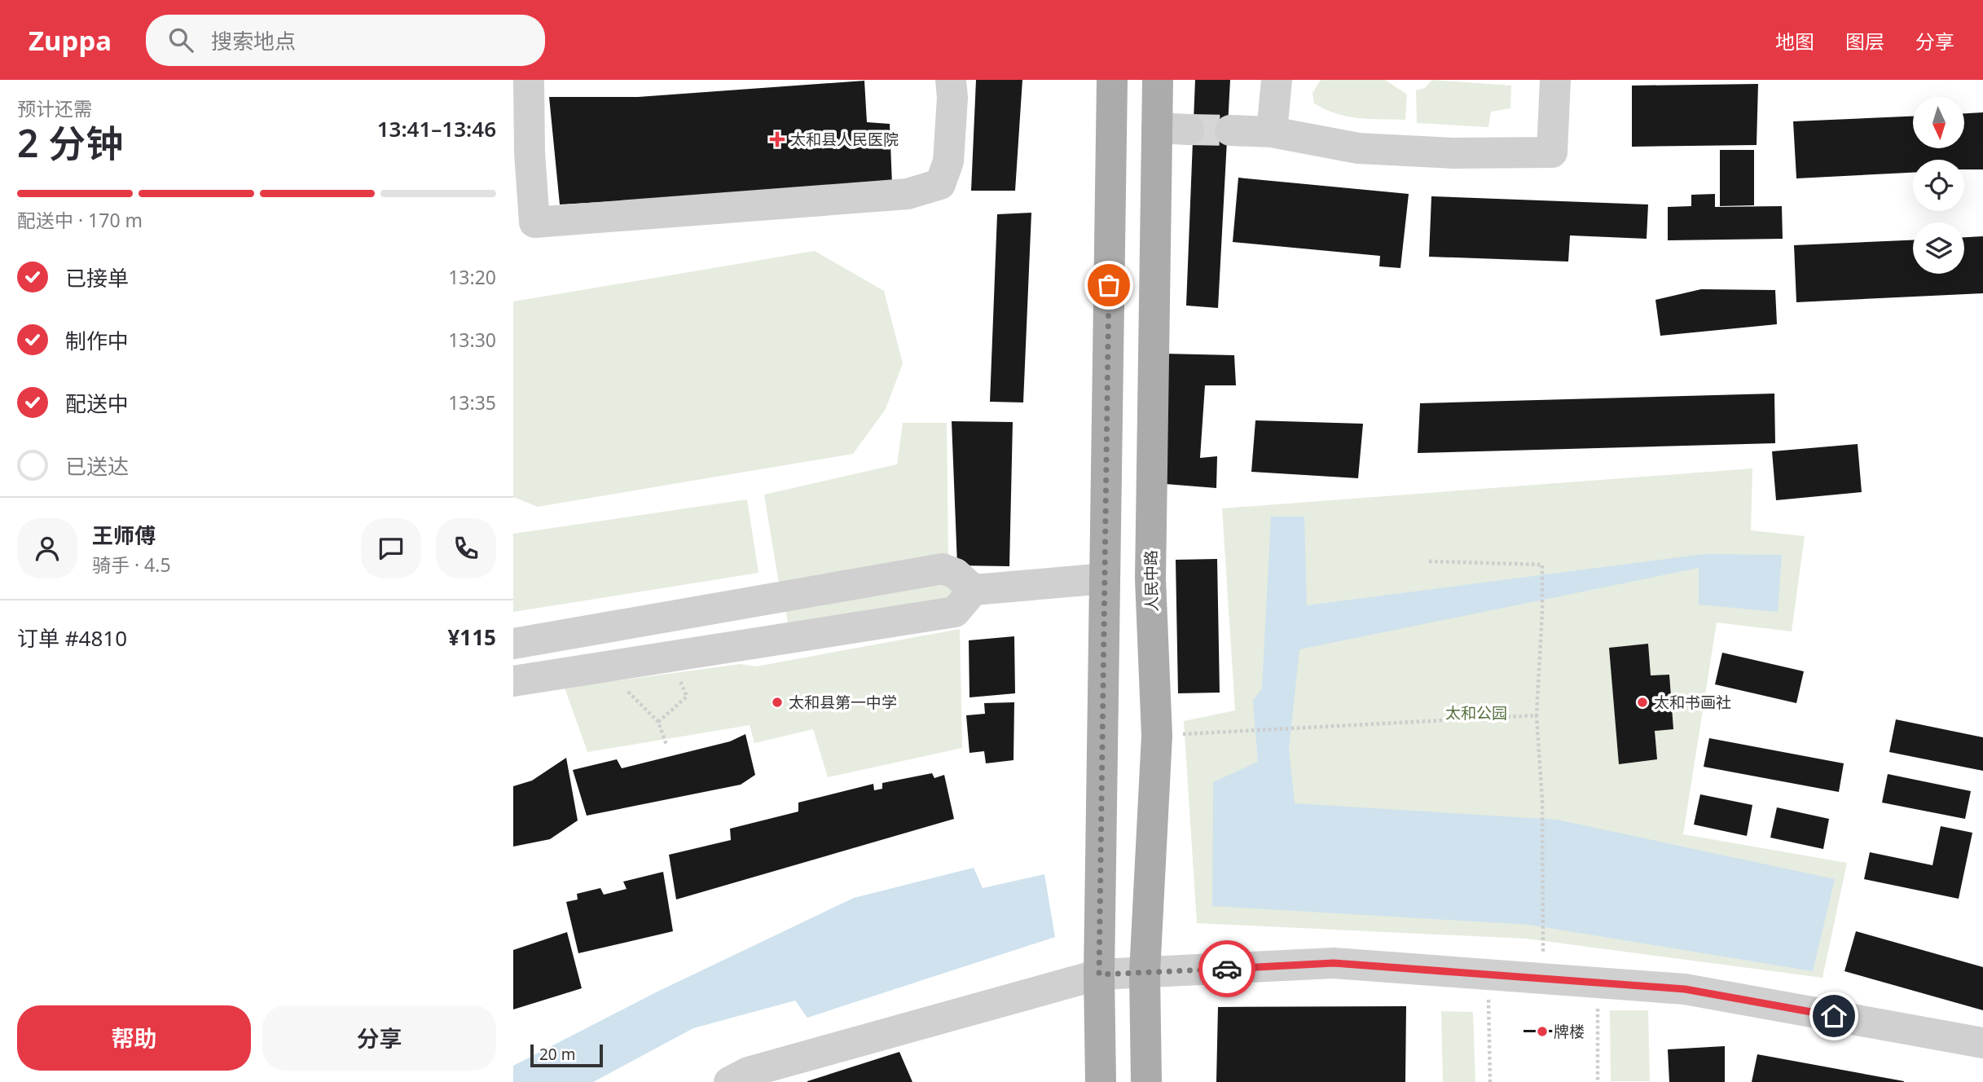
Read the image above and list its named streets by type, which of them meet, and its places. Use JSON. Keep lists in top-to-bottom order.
{
  "streets": {
    "main road": ["人民中路"]
  },
  "parks": ["太和公园"],
  "places": {
    "health": ["太和县人民医院"],
    "other": ["太和县第一中学", "太和书画社", "牌楼"]
  },
  "scale_bar": "20 m",
  "north": "bottom",
  "page": {
    "header": "Zuppa",
    "search": "搜索地点",
    "nav": ["地图", "图层", "分享"],
    "heading": ["2 分钟", "预计还需", "13:41–13:46"],
    "panel": [
      "王师傅",
      "骑手 · 4.5",
      "订单 #4810",
      "¥115"
    ],
    "bar": "配送中 · 170 m",
    "list": [
      ["已接单", "13:20"],
      ["制作中", "13:30"],
      ["配送中", "13:35"],
      "已送达"
    ],
    "buttons": ["帮助", "分享"],
    "scale": "20 m"
  }
}
